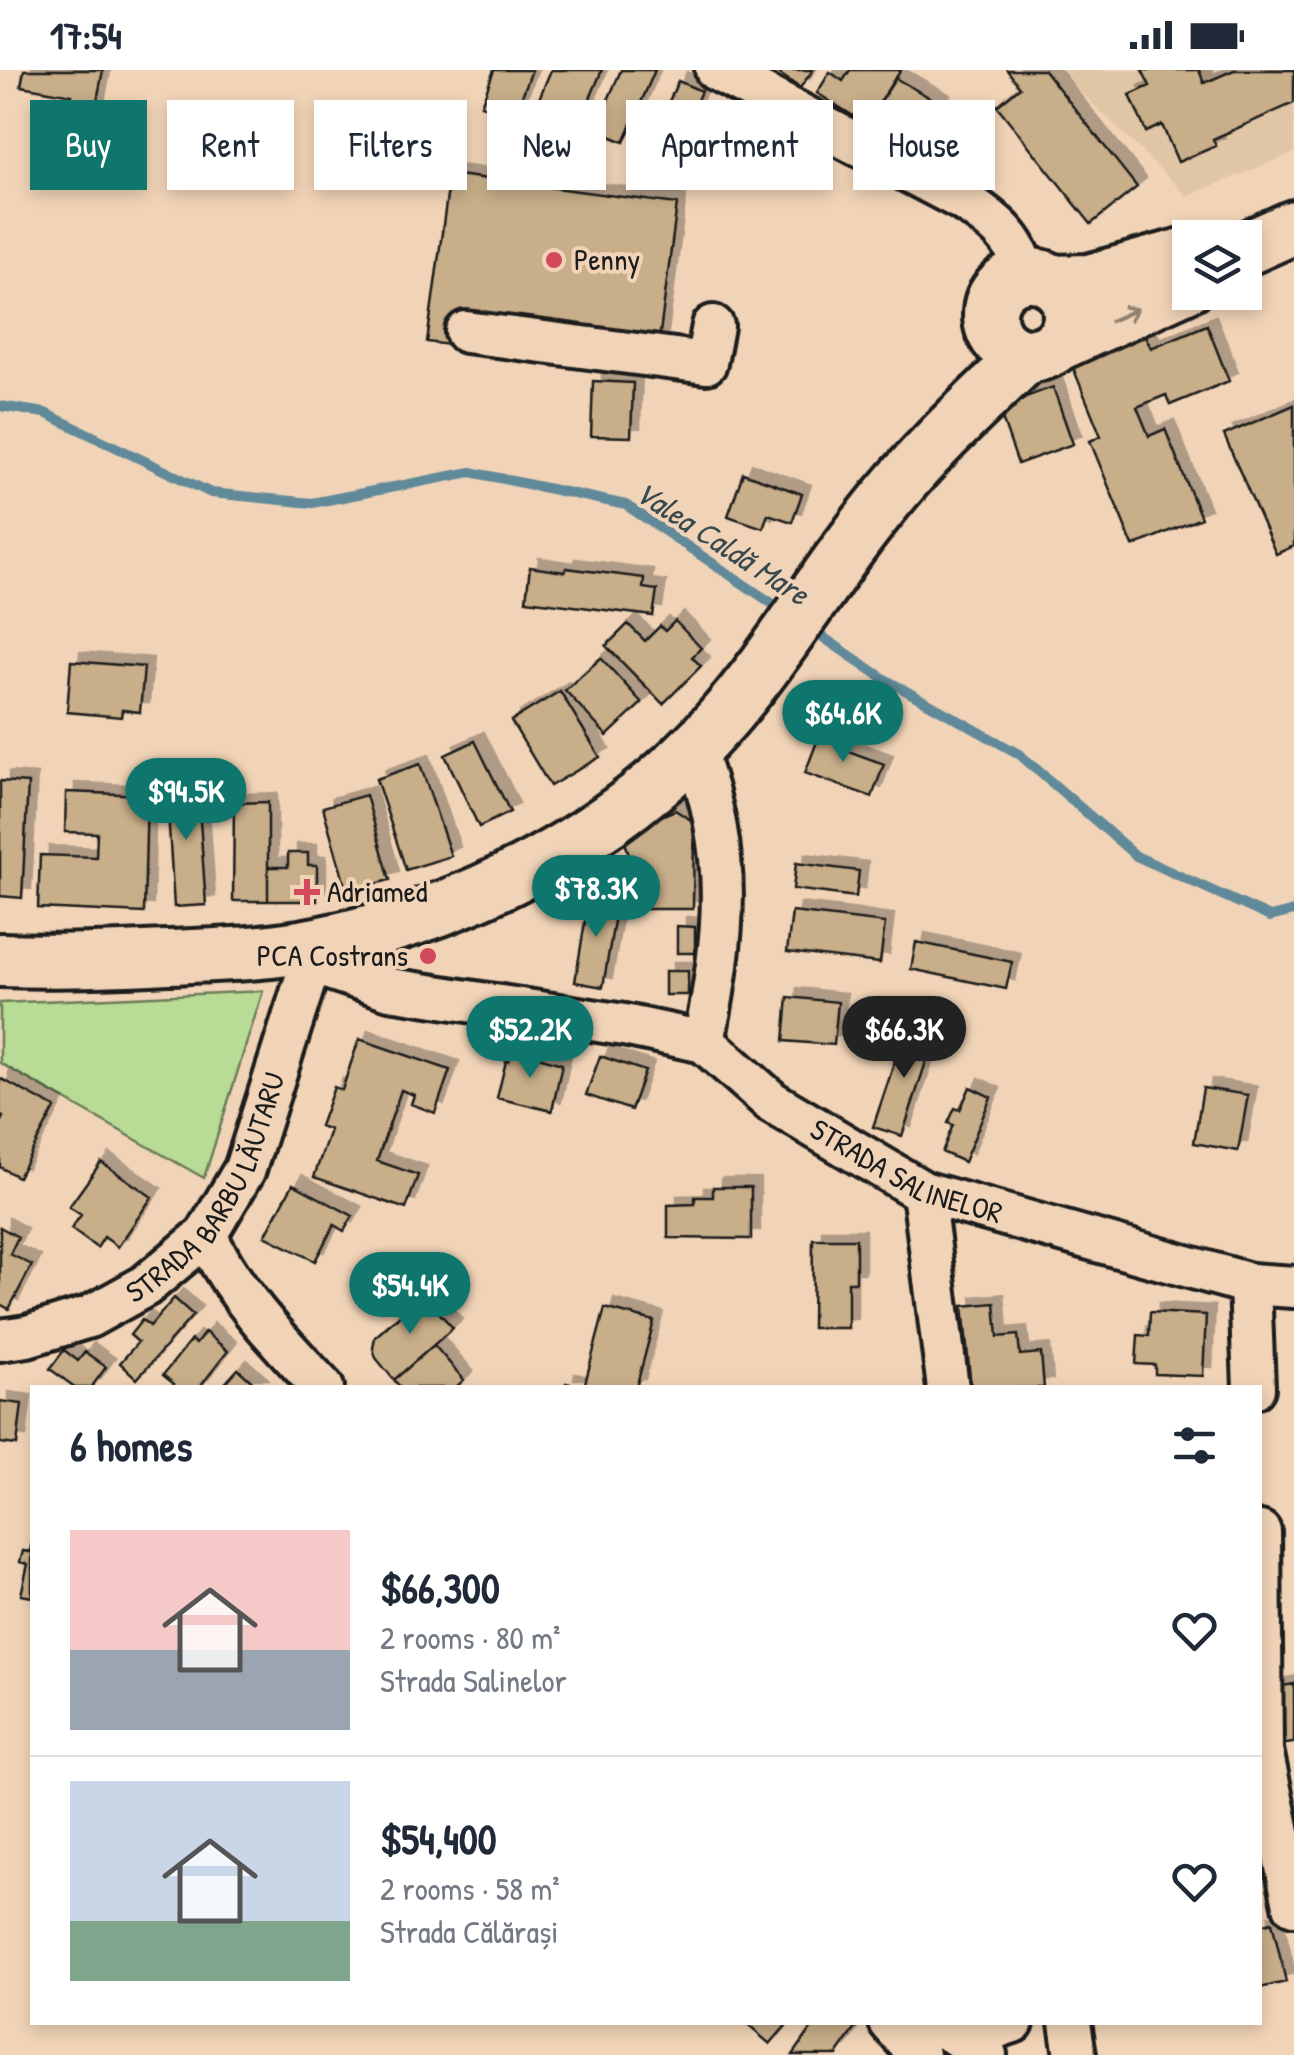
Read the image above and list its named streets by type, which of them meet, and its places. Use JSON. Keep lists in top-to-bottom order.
{
  "streets": {
    "street": ["STRADA SALINELOR", "STRADA BARBU LĂUTARU"]
  },
  "crossings": [
    ["STRADA SALINELOR", "STRADA BARBU LĂUTARU"]
  ],
  "water": ["Valea Caldă Mare"],
  "places": {
    "other": ["Penny", "PCA Costrans"],
    "health": ["Adriamed"]
  },
  "page": {
    "status": "17:54",
    "chip": [
      "Buy",
      "Rent",
      "Filters",
      "New",
      "Apartment",
      "House"
    ],
    "price": [
      "$64.6K",
      "$94.5K",
      "$78.3K",
      "$52.2K",
      "$66.3K",
      "$54.4K"
    ],
    "heading": "6 homes",
    "list": [
      {
        "name": "$66,300",
        "note": "2 rooms · 80 m² · Strada Salinelor"
      },
      {
        "name": "$54,400",
        "note": "2 rooms · 58 m² · Strada Călărași"
      }
    ]
  }
}
